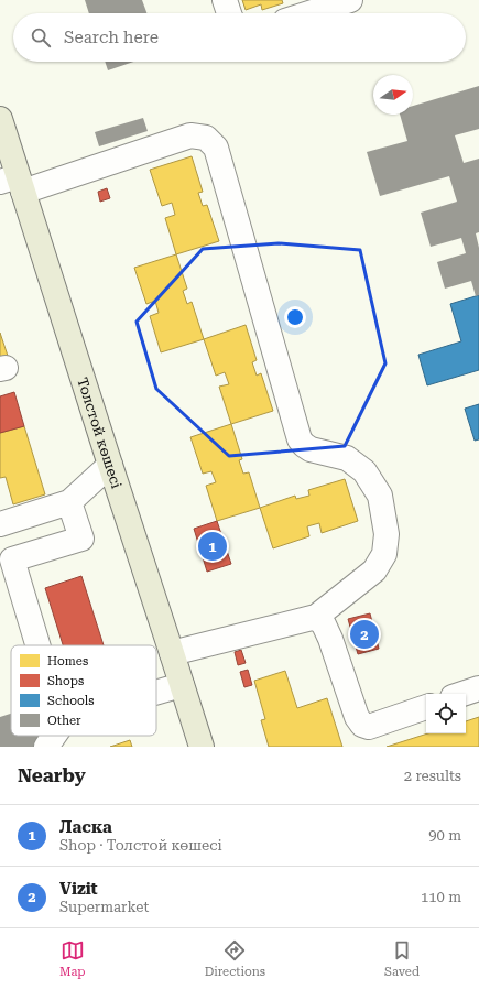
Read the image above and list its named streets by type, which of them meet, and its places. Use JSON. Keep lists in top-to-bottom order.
{
  "streets": {
    "main road": ["Толстой көшесі"]
  },
  "legend": [
    "Homes",
    "Shops",
    "Schools",
    "Other"
  ],
  "north": "right",
  "page": {
    "search": "Search here",
    "pins": ["1", "2"],
    "heading": ["Nearby", "2 results"],
    "list": [
      {
        "mark": "1",
        "name": "Ласка",
        "note": "Shop · Толстой көшесі",
        "value": "90 m"
      },
      {
        "mark": "2",
        "name": "Vizit",
        "note": "Supermarket",
        "value": "110 m"
      }
    ],
    "nav": ["Map", "Directions", "Saved"]
  }
}
